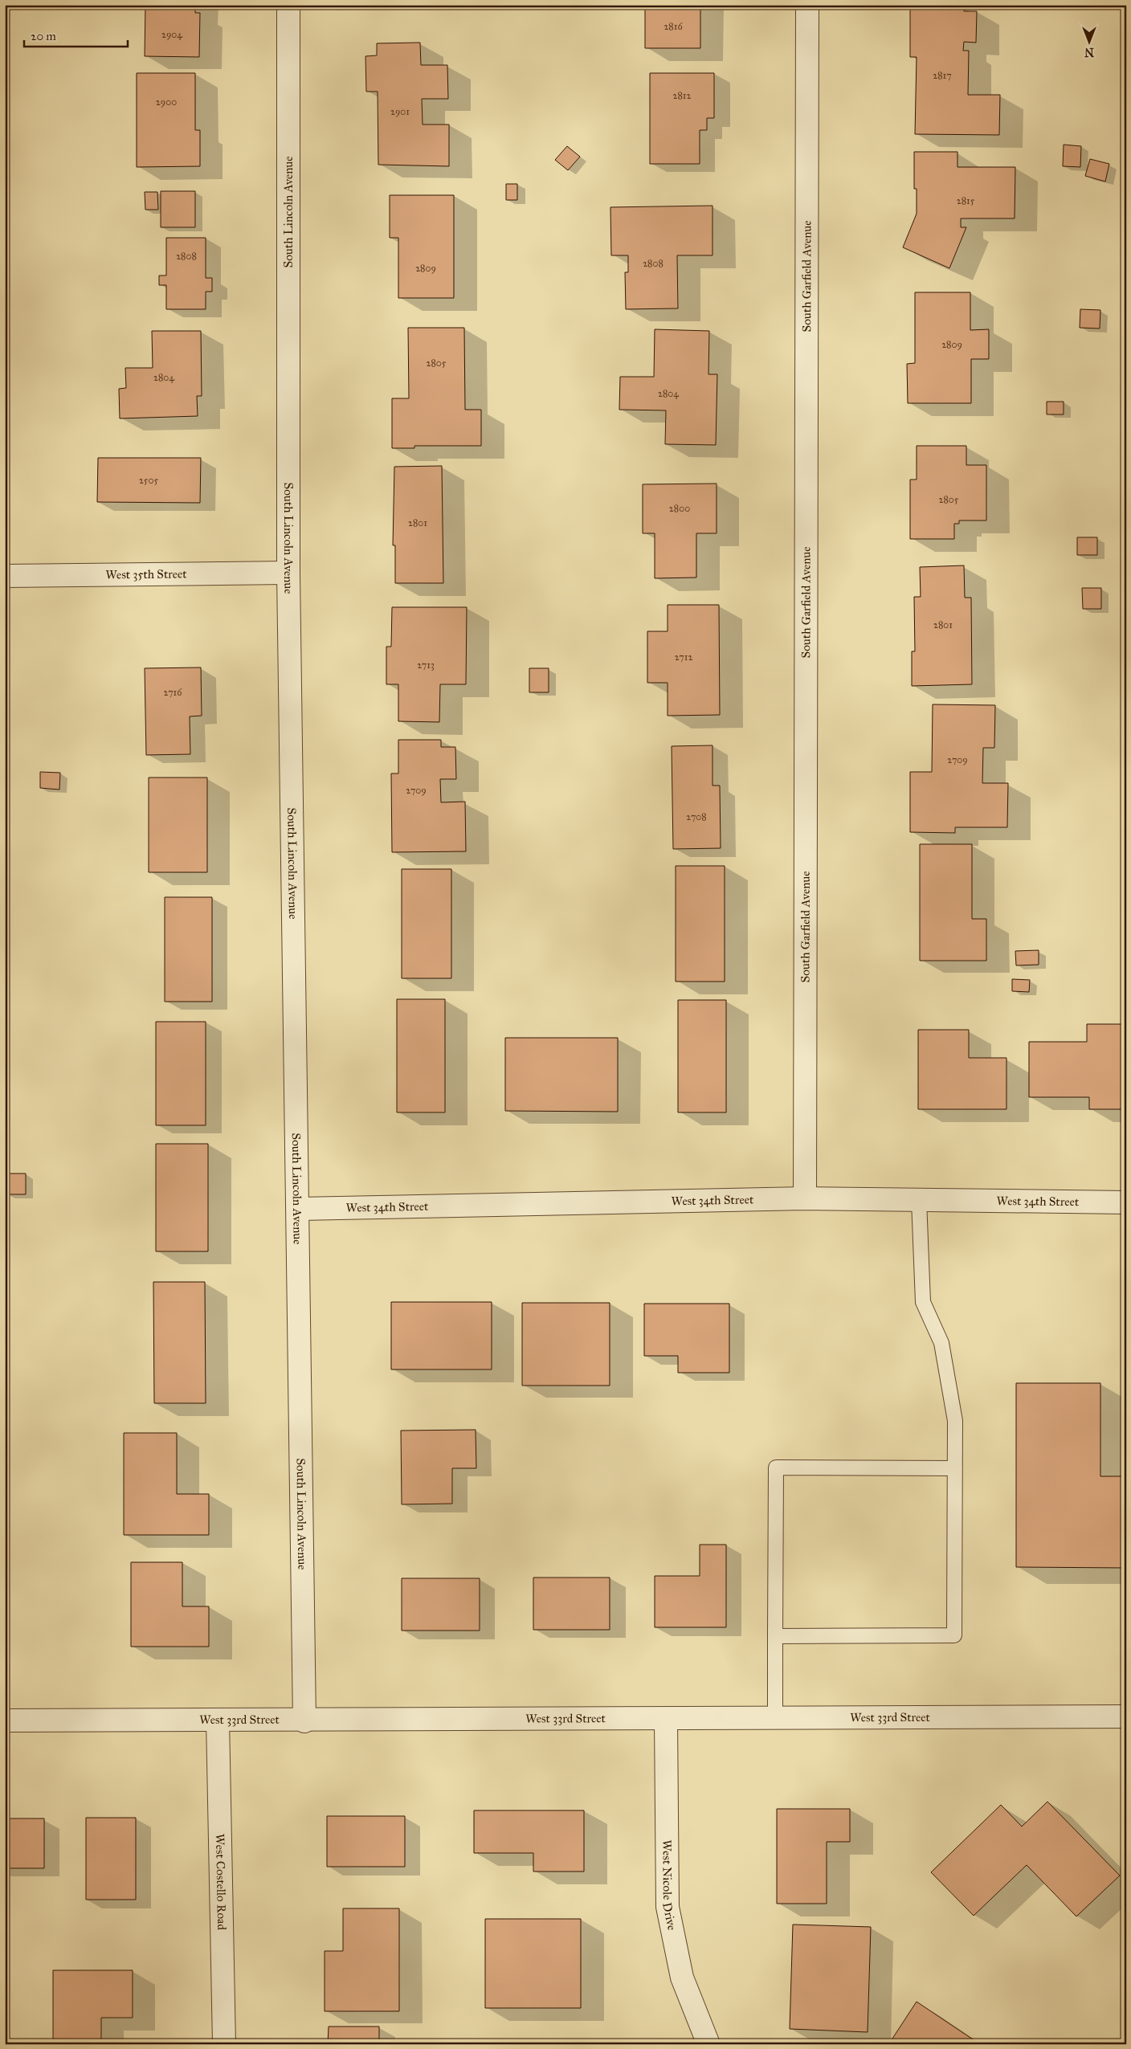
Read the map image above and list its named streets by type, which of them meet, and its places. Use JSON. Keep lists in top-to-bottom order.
{
  "streets": {
    "street": [
      "South Lincoln Avenue",
      "South Garfield Avenue",
      "West 35th Street",
      "West 34th Street",
      "West 33rd Street",
      "West Costello Road",
      "West Nicole Drive"
    ]
  },
  "crossings": [
    ["South Lincoln Avenue", "West 35th Street"],
    ["South Lincoln Avenue", "West 34th Street"],
    ["South Lincoln Avenue", "West 33rd Street"],
    ["South Garfield Avenue", "West 34th Street"],
    ["West 33rd Street", "West Costello Road"],
    ["West 33rd Street", "West Nicole Drive"]
  ],
  "house_numbers": [
    "2816",
    "2904",
    "2817",
    "2812",
    "2900",
    "2901",
    "2815",
    "2808",
    "2808",
    "2809",
    "2809",
    "2805",
    "2804",
    "2804",
    "2505",
    "2805",
    "2800",
    "2801",
    "2801",
    "2712",
    "2713",
    "2716",
    "2709",
    "2709",
    "2708"
  ],
  "scale_bar": "20 m",
  "north": "bottom"
}
